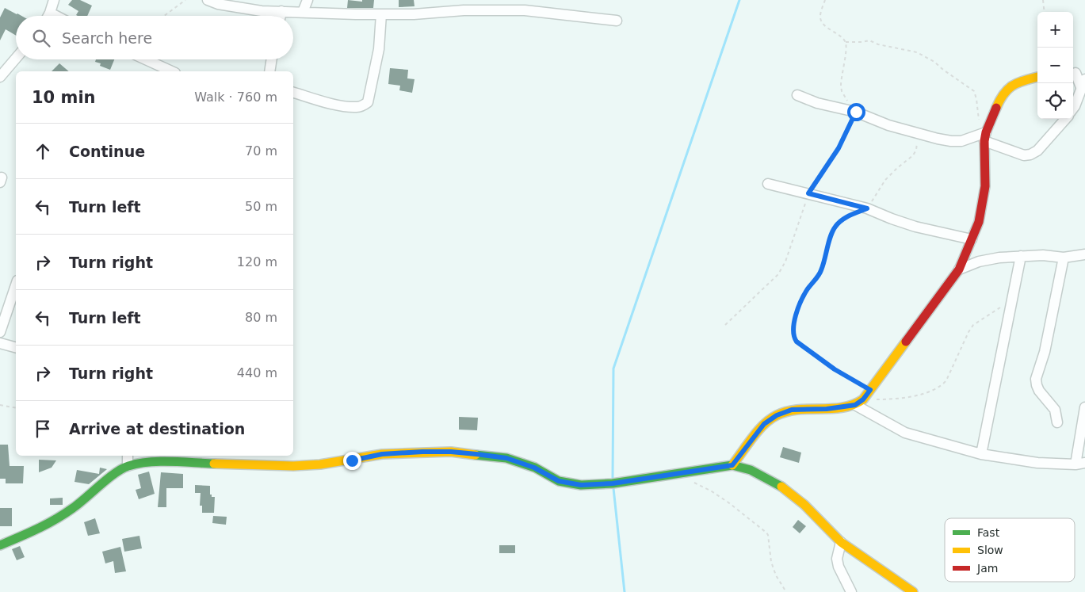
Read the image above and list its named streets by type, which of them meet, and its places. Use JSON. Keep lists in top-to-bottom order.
{
  "legend": ["Fast", "Slow", "Jam"],
  "page": {
    "map_buttons": ["+", "−"],
    "search": "Search here",
    "heading": ["10 min", "Walk · 760 m"],
    "list": [
      ["Continue", "70 m"],
      ["Turn left", "50 m"],
      ["Turn right", "120 m"],
      ["Turn left", "80 m"],
      ["Turn right", "440 m"],
      "Arrive at destination"
    ]
  }
}
